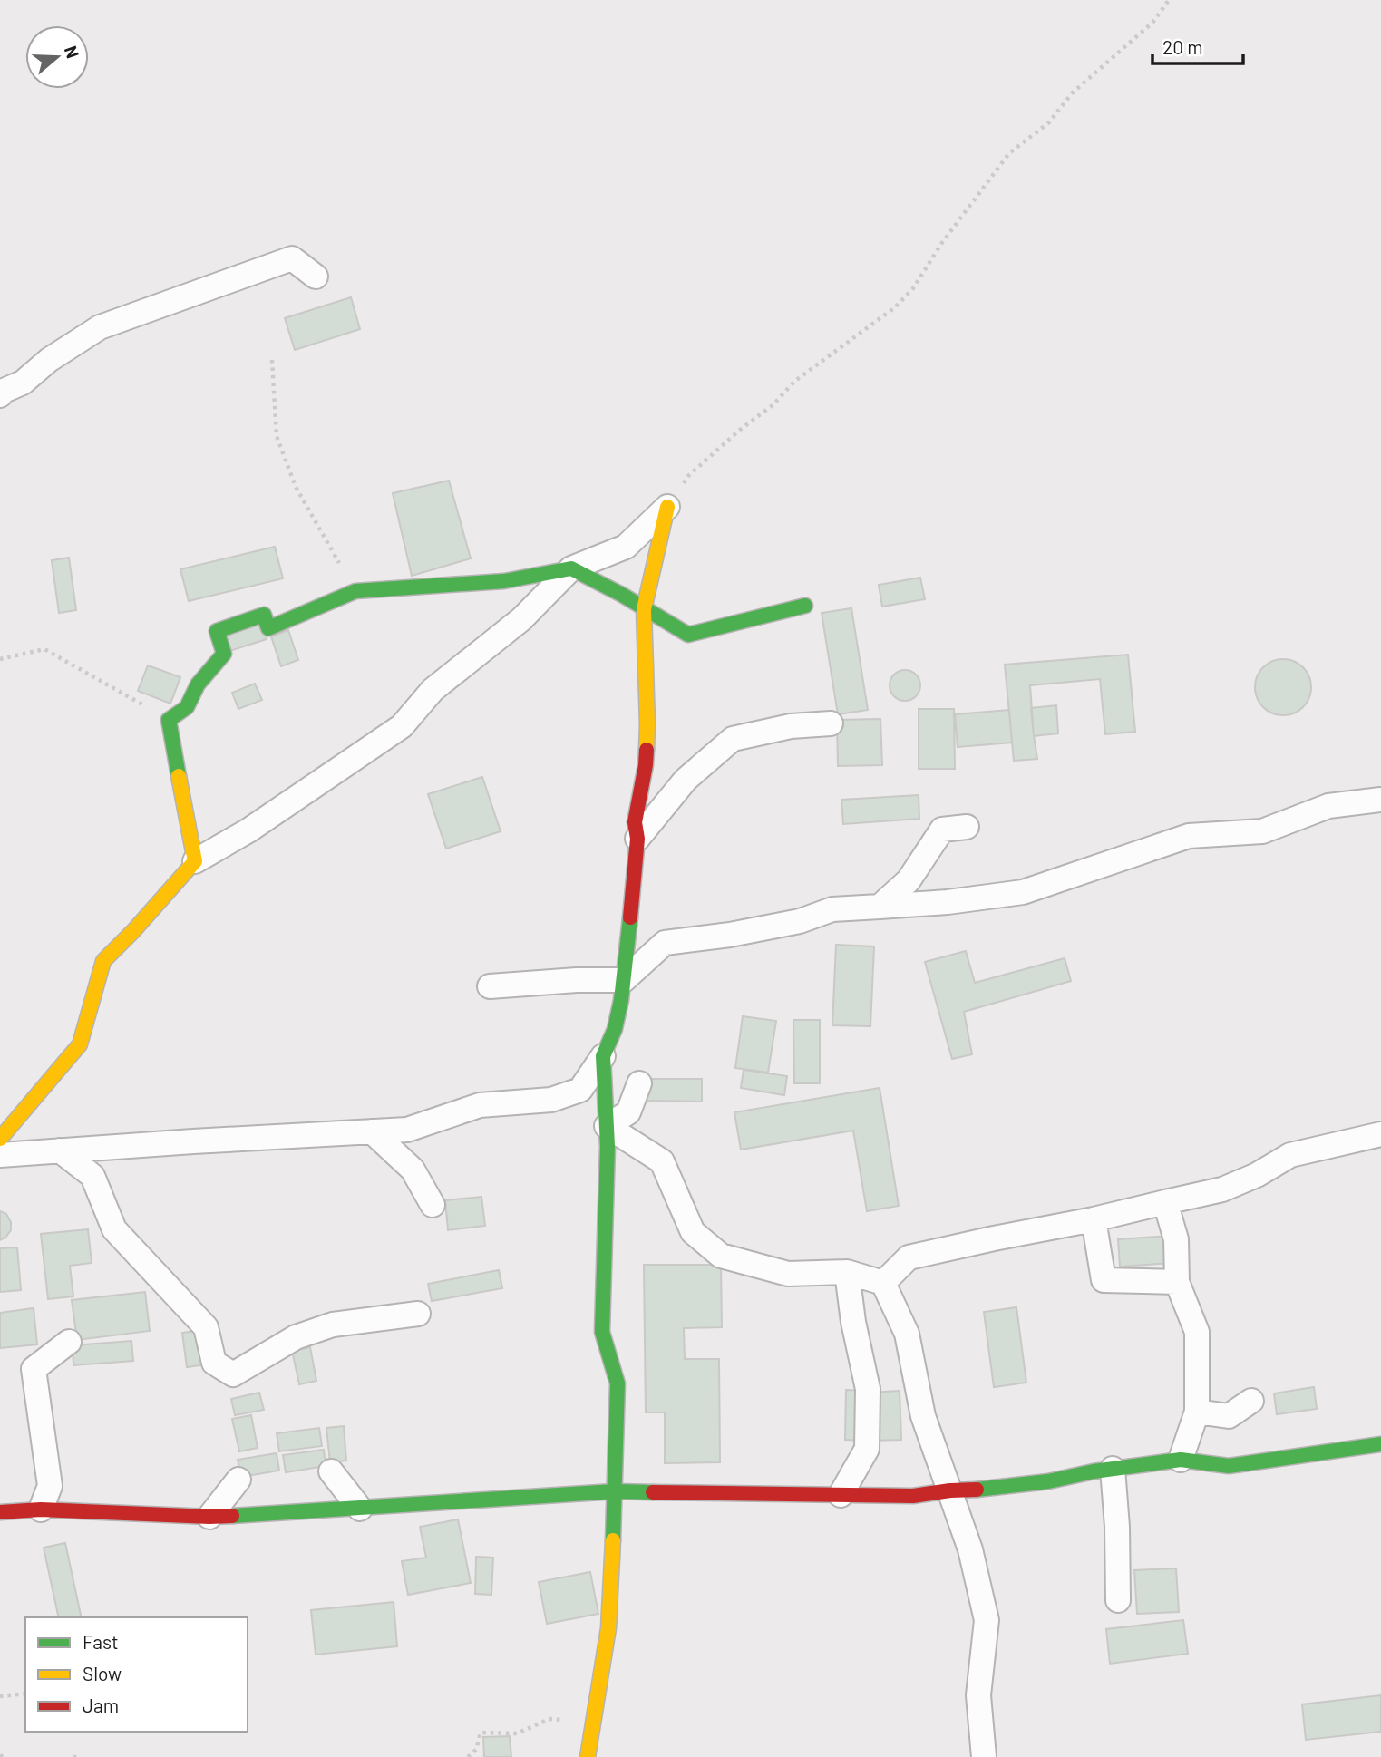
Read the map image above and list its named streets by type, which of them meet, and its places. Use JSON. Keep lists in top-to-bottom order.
{
  "legend": ["Fast", "Slow", "Jam"],
  "scale_bar": "20 m",
  "north": "right"
}
